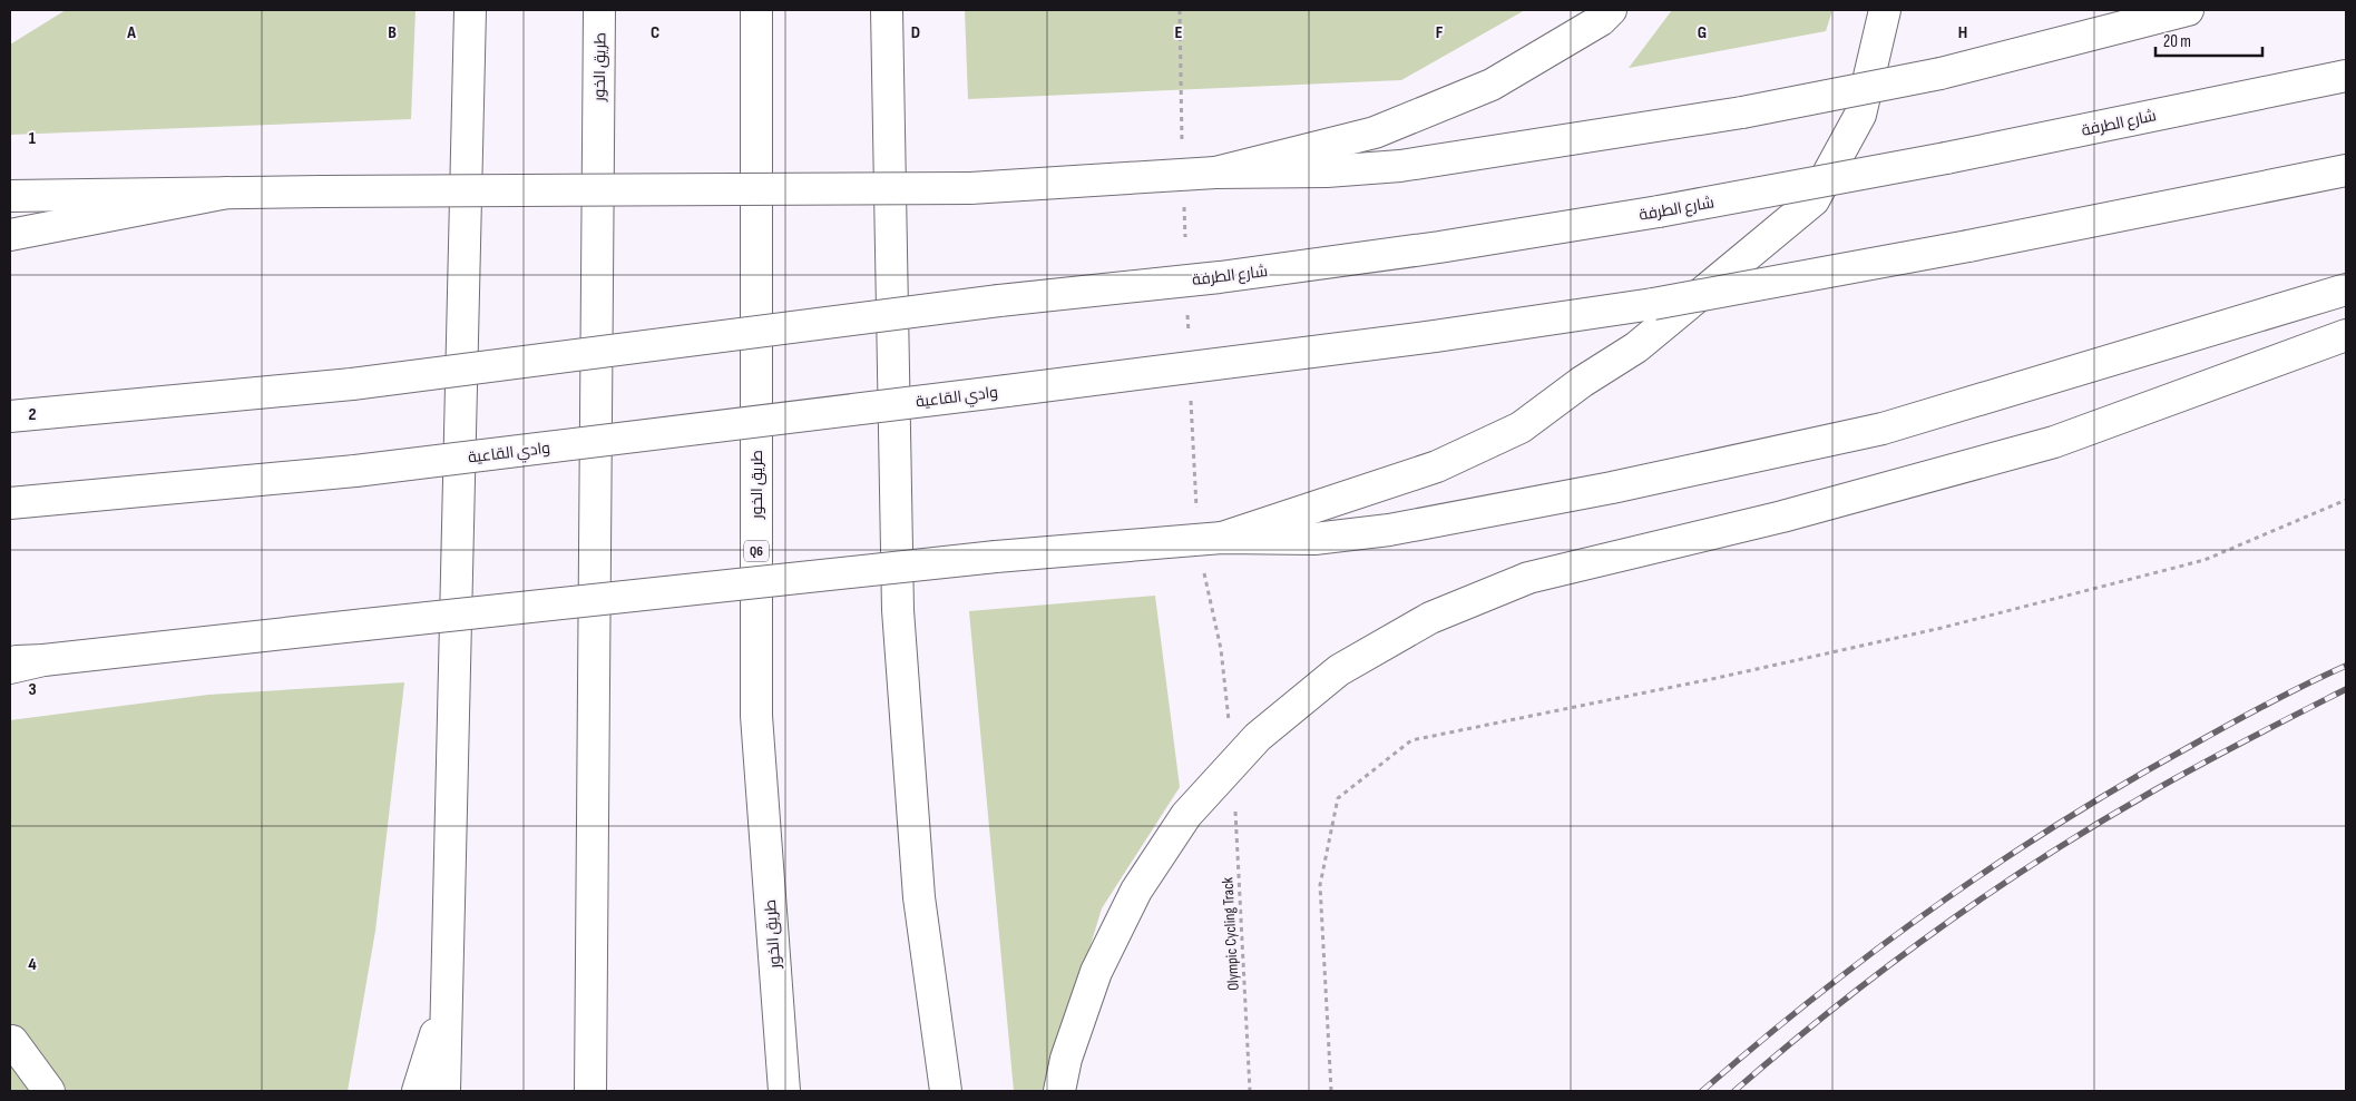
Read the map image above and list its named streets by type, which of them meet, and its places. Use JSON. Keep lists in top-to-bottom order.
{
  "streets": {
    "main road": [
      "طريق الخور",
      "شارع الطرفة",
      "وادي القاعية",
      "Q6"
    ],
    "path": ["Olympic Cycling Track"]
  },
  "scale_bar": "20 m",
  "grid": {
    "columns": [
      "A",
      "B",
      "C",
      "D",
      "E",
      "F",
      "G",
      "H"
    ],
    "rows": [
      "1",
      "2",
      "3",
      "4"
    ]
  }
}
